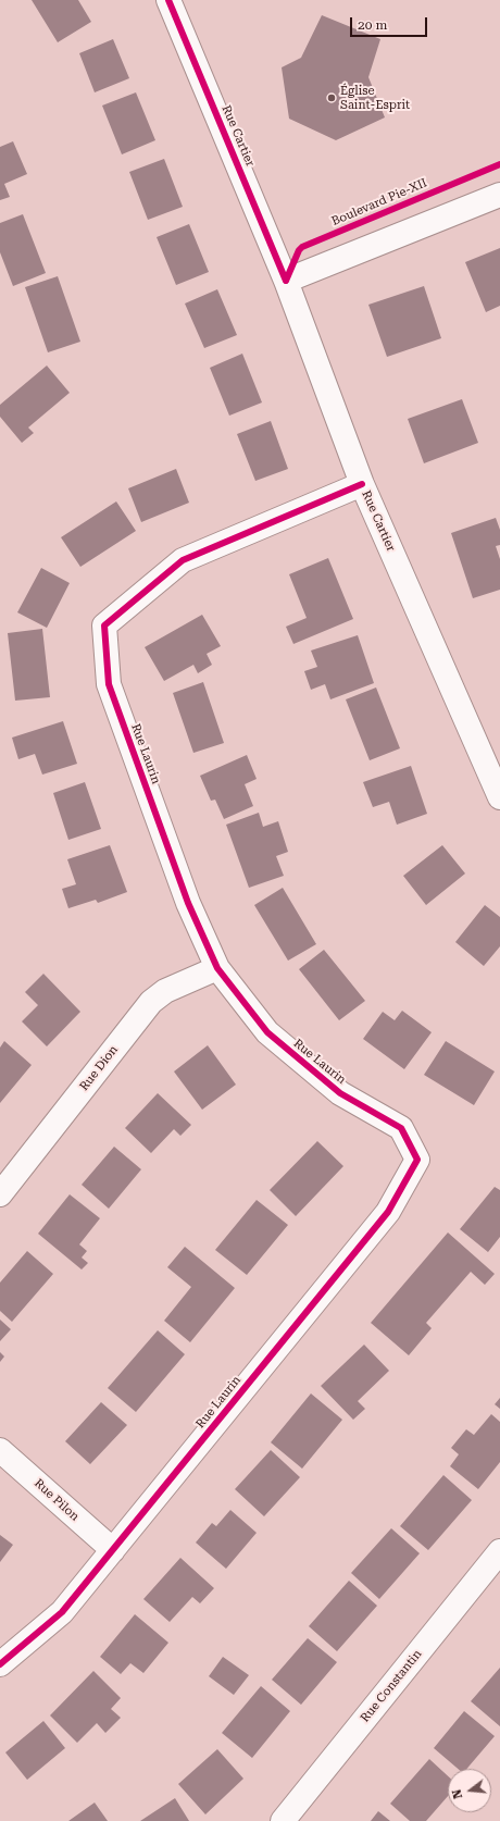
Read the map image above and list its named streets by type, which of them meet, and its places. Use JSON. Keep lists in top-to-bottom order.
{
  "streets": {
    "street": [
      "Rue Cartier",
      "Rue Laurin",
      "Rue Dion",
      "Rue Pilon",
      "Rue Constantin"
    ],
    "cycle path": ["Boulevard Pie-XII"]
  },
  "crossings": [
    ["Rue Cartier", "Rue Laurin"],
    ["Rue Laurin", "Rue Dion"],
    ["Rue Laurin", "Rue Pilon"]
  ],
  "places": ["Église Saint-Esprit"],
  "scale_bar": "20 m",
  "north": "left"
}
